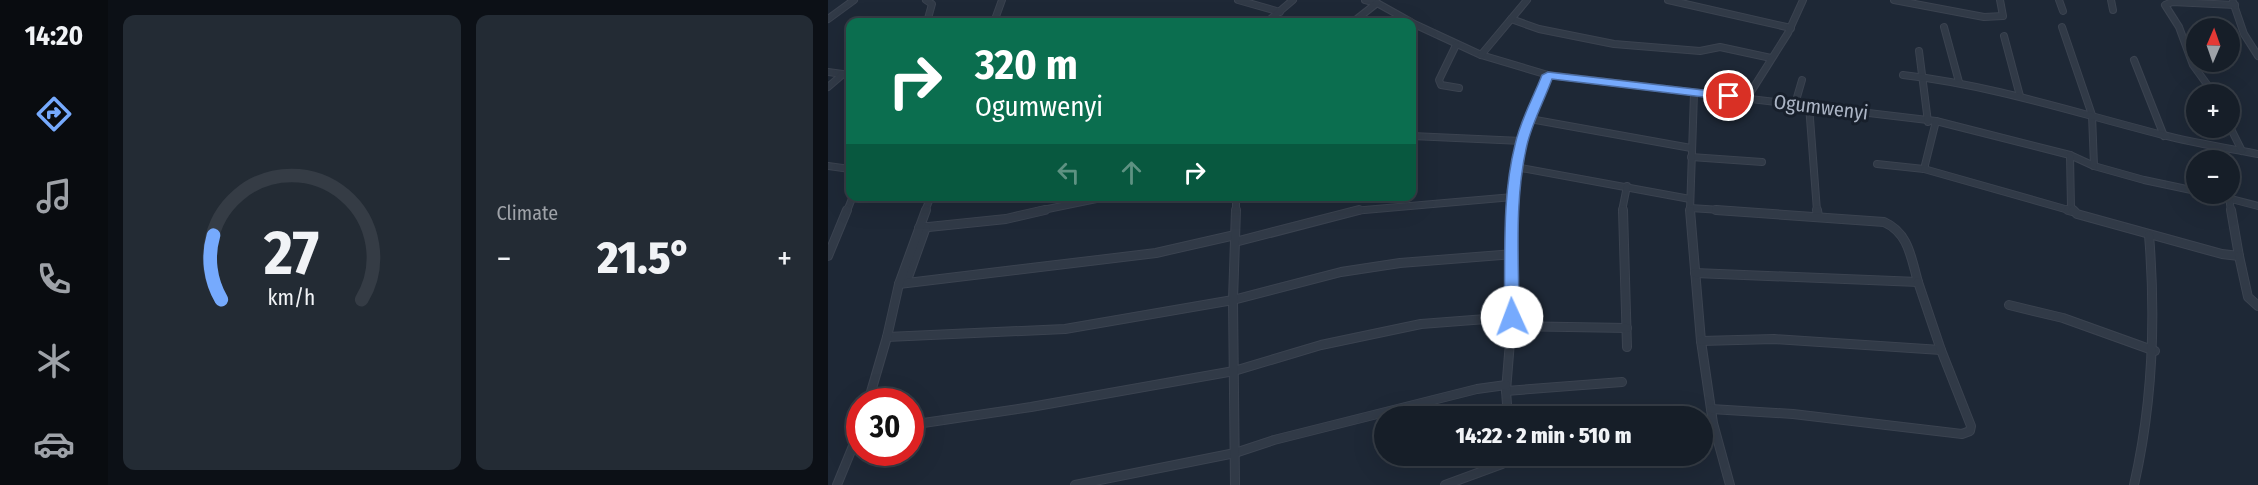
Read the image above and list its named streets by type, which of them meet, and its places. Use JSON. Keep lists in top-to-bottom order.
{
  "streets": {
    "street": ["Ogumwenyi"]
  },
  "north": "top",
  "page": {
    "tabs": "14:20",
    "tile": "Climate",
    "map_buttons": ["+", "−"],
    "turn": ["320 m", "Ogumwenyi"],
    "heat": ["−", "21.5°", "+"],
    "limit": "30",
    "trip": "14:22 · 2 min · 510 m",
    "gauge": ["27", "km/h"]
  }
}
